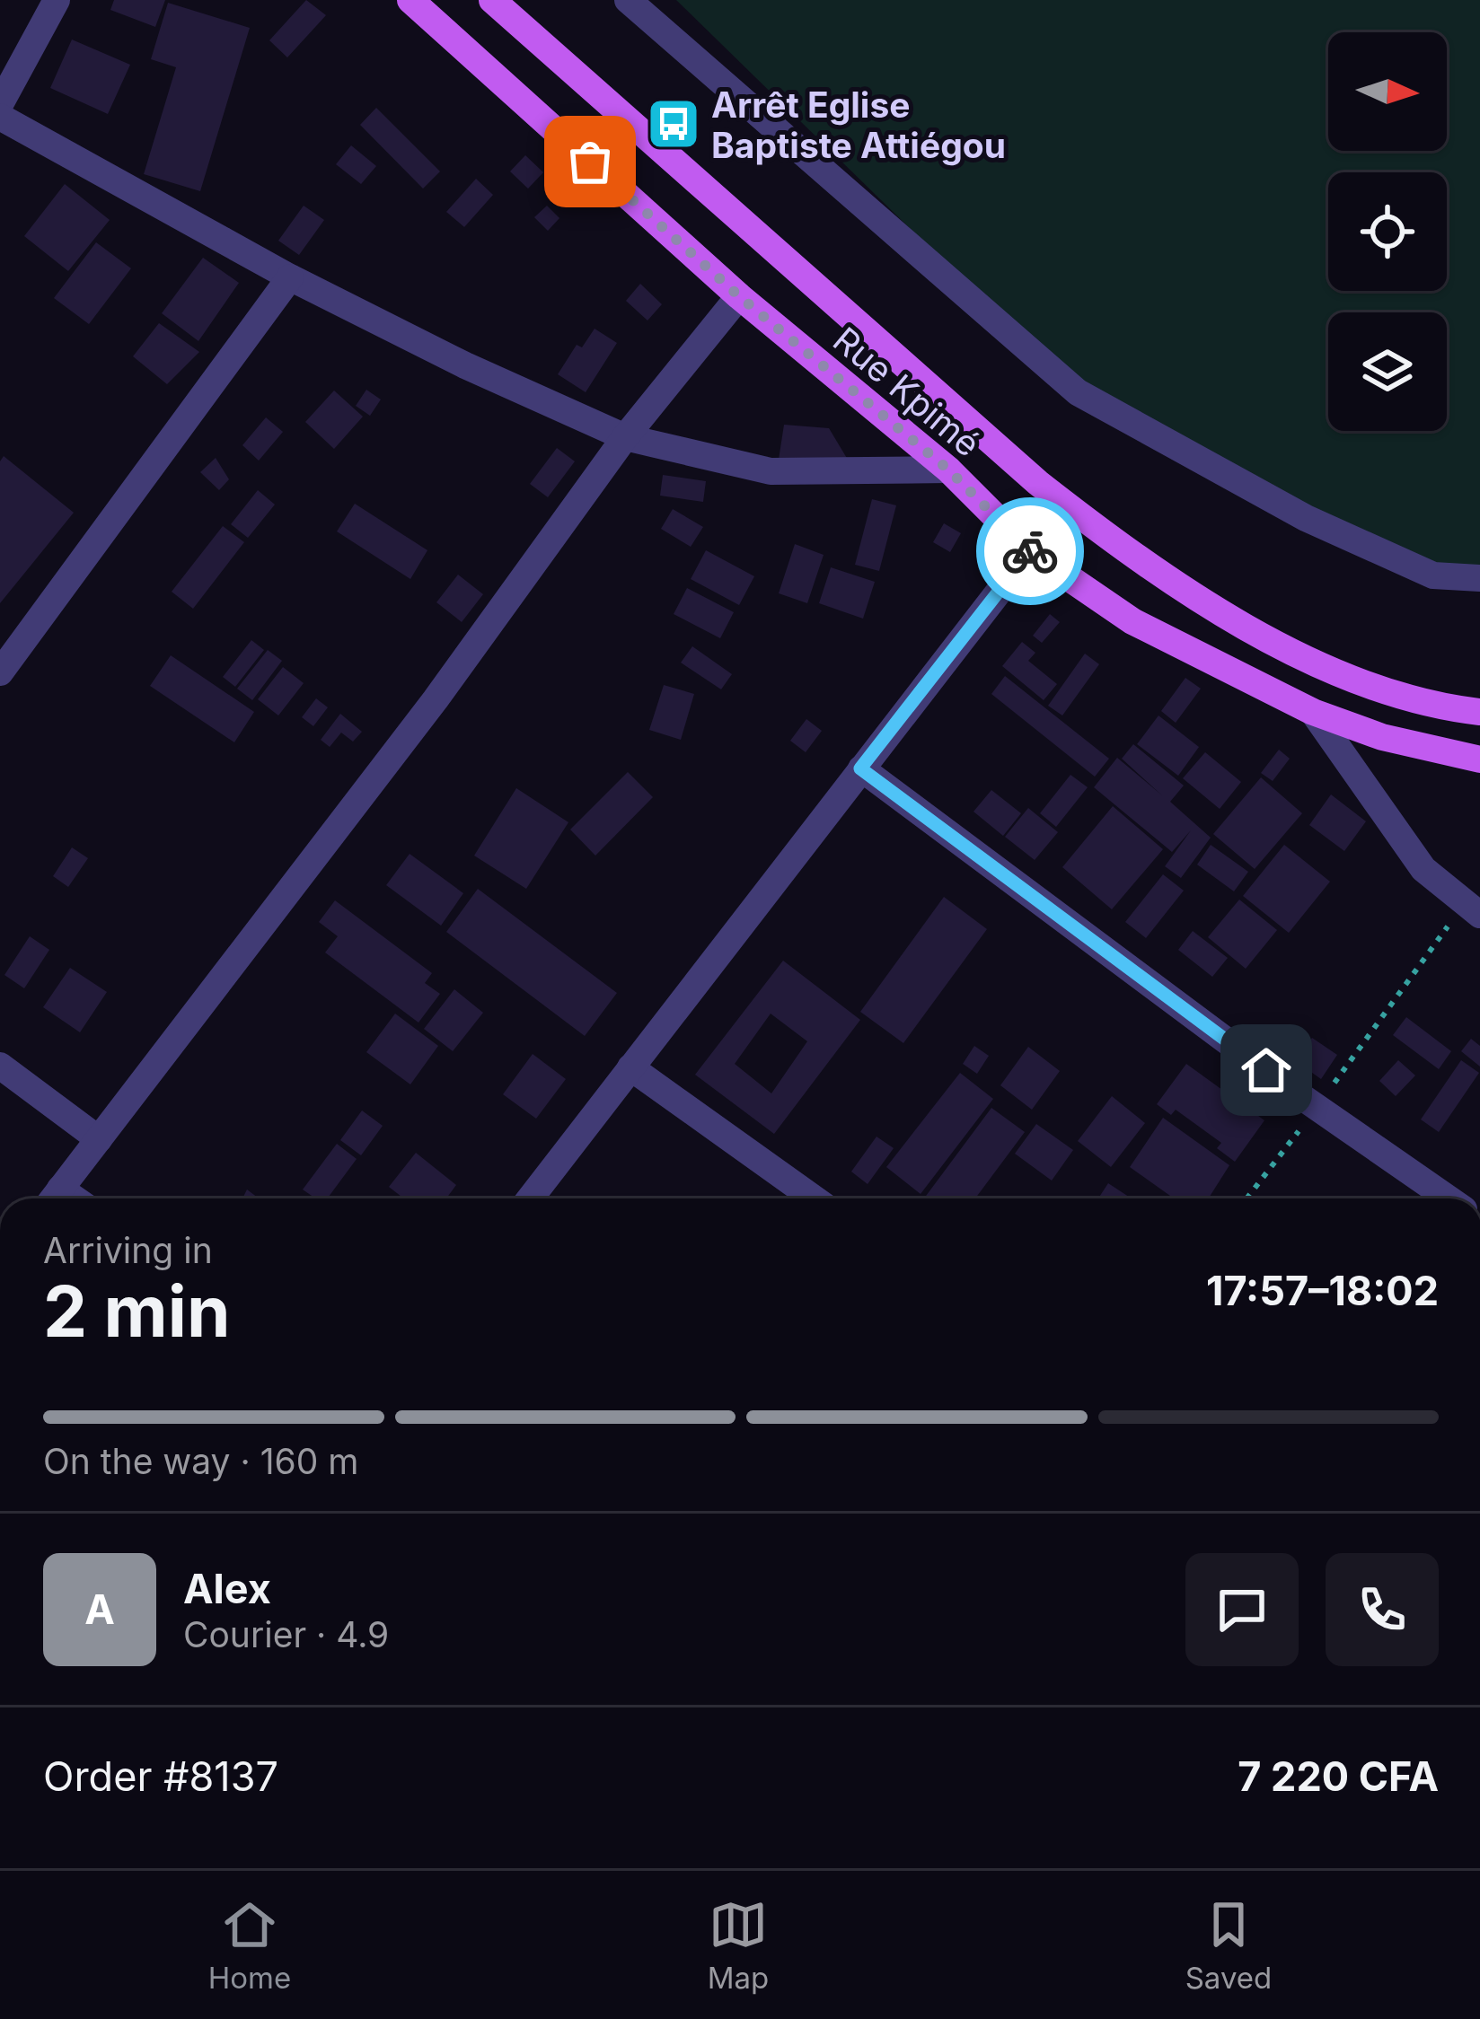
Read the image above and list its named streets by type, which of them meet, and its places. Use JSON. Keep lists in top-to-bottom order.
{
  "streets": {
    "main road": ["Rue Kpimé"]
  },
  "places": {
    "bus stop": ["Arrêt Eglise Baptiste Attiégou"]
  },
  "north": "right",
  "page": {
    "heading": ["2 min", "Arriving in", "17:57–18:02"],
    "panel": [
      "Alex",
      "Courier · 4.9",
      "Order #8137",
      "7 220 CFA"
    ],
    "bar": "On the way · 160 m",
    "round": "A",
    "tabs": ["Home", "Map", "Saved"]
  }
}
